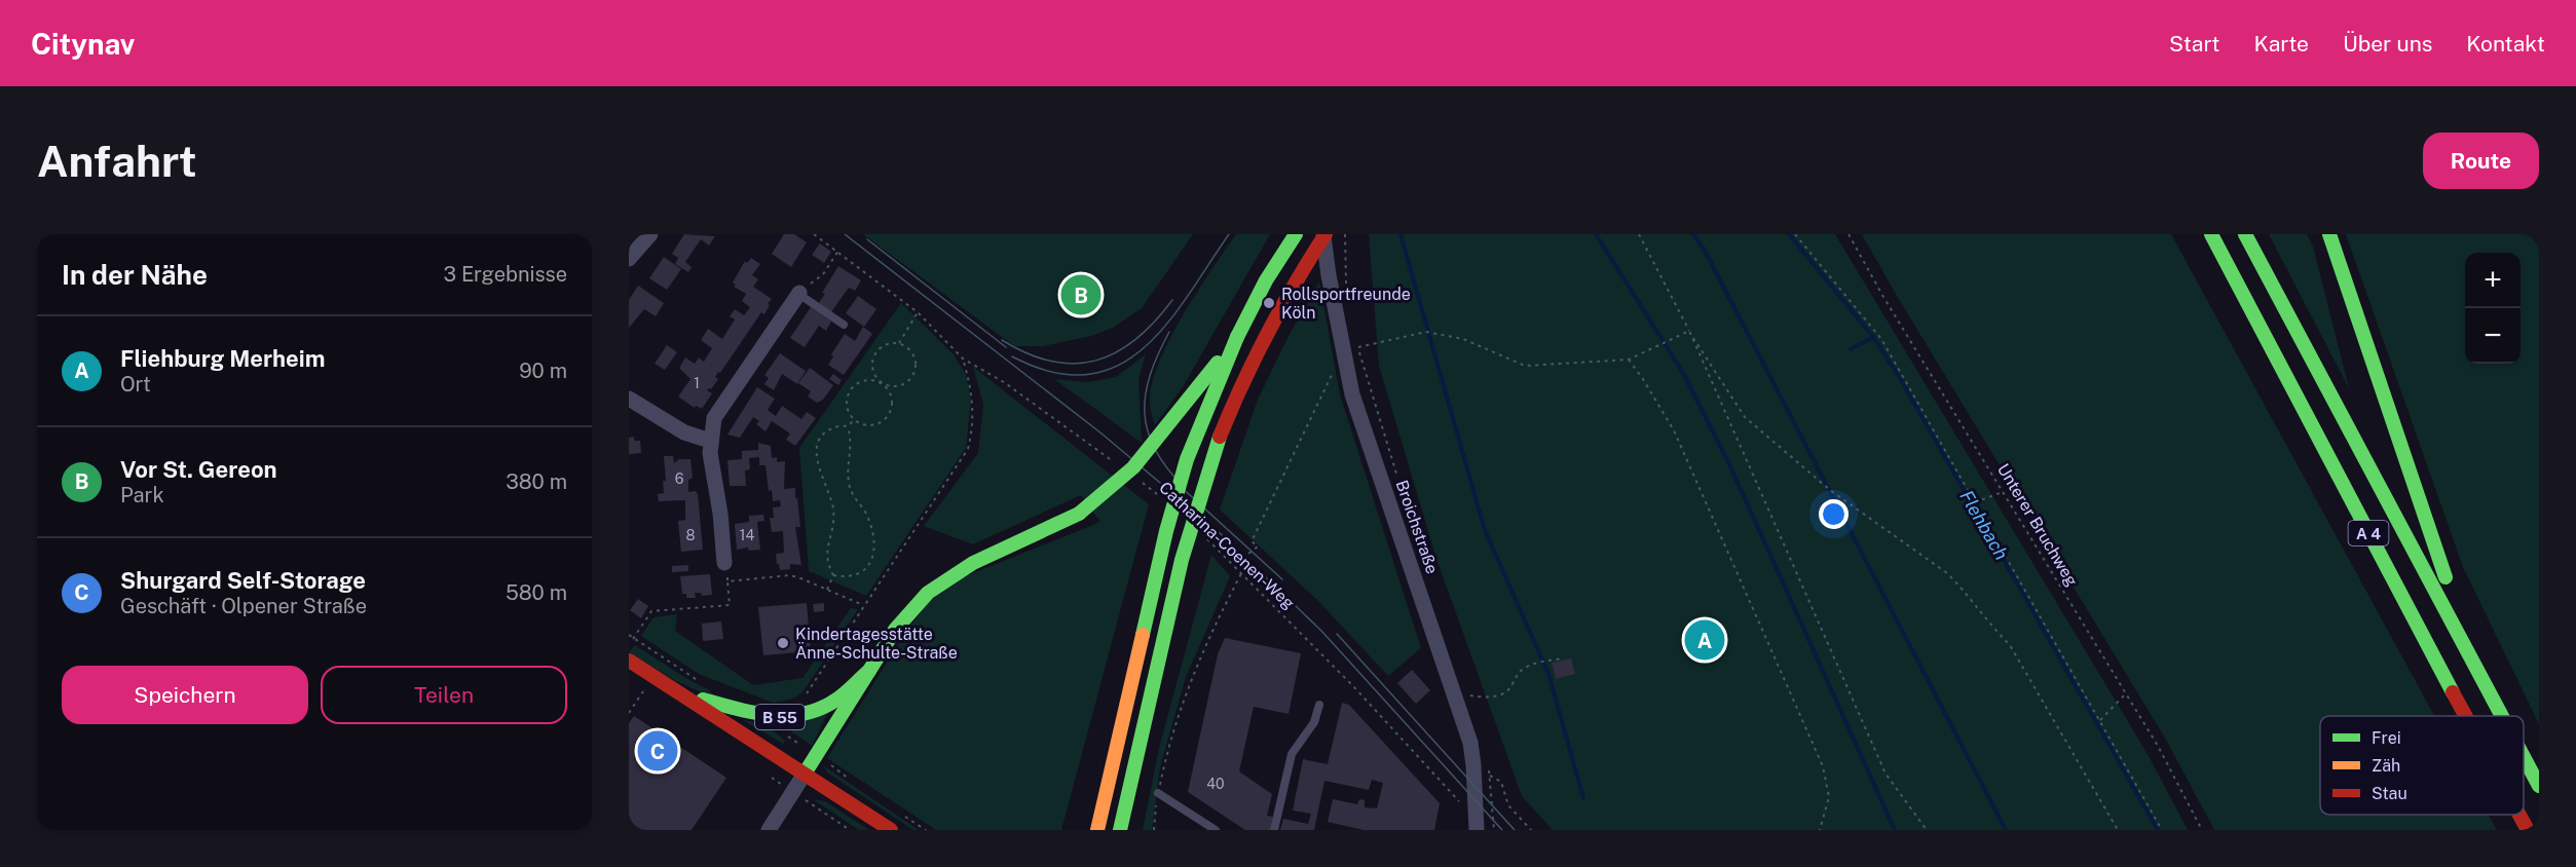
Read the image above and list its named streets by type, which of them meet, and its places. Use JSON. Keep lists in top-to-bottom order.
{
  "streets": {
    "main road": ["A 4", "B 55"],
    "street": ["Broichstraße"],
    "path": ["Unterer Bruchweg", "Catharina-Coenen-Weg"]
  },
  "water": ["Flehbach"],
  "places": ["Rollsportfreunde Köln", "Kindertagesstätte Änne-Schulte-Straße"],
  "house_numbers": [
    "1",
    "6",
    "8",
    "14",
    "40"
  ],
  "legend": ["Frei", "Zäh", "Stau"],
  "page": {
    "header": "Citynav",
    "nav": [
      "Start",
      "Karte",
      "Über uns",
      "Kontakt"
    ],
    "buttons": [
      "Route",
      ["Speichern", "Teilen"]
    ],
    "title": "Anfahrt",
    "heading": ["In der Nähe", "3 Ergebnisse"],
    "map_buttons": ["+", "−"],
    "pins": ["B", "A", "C"],
    "list": [
      {
        "mark": "A",
        "name": "Fliehburg Merheim",
        "note": "Ort",
        "value": "90 m"
      },
      {
        "mark": "B",
        "name": "Vor St. Gereon",
        "note": "Park",
        "value": "380 m"
      },
      {
        "mark": "C",
        "name": "Shurgard Self-Storage",
        "note": "Geschäft · Olpener Straße",
        "value": "580 m"
      }
    ]
  }
}
